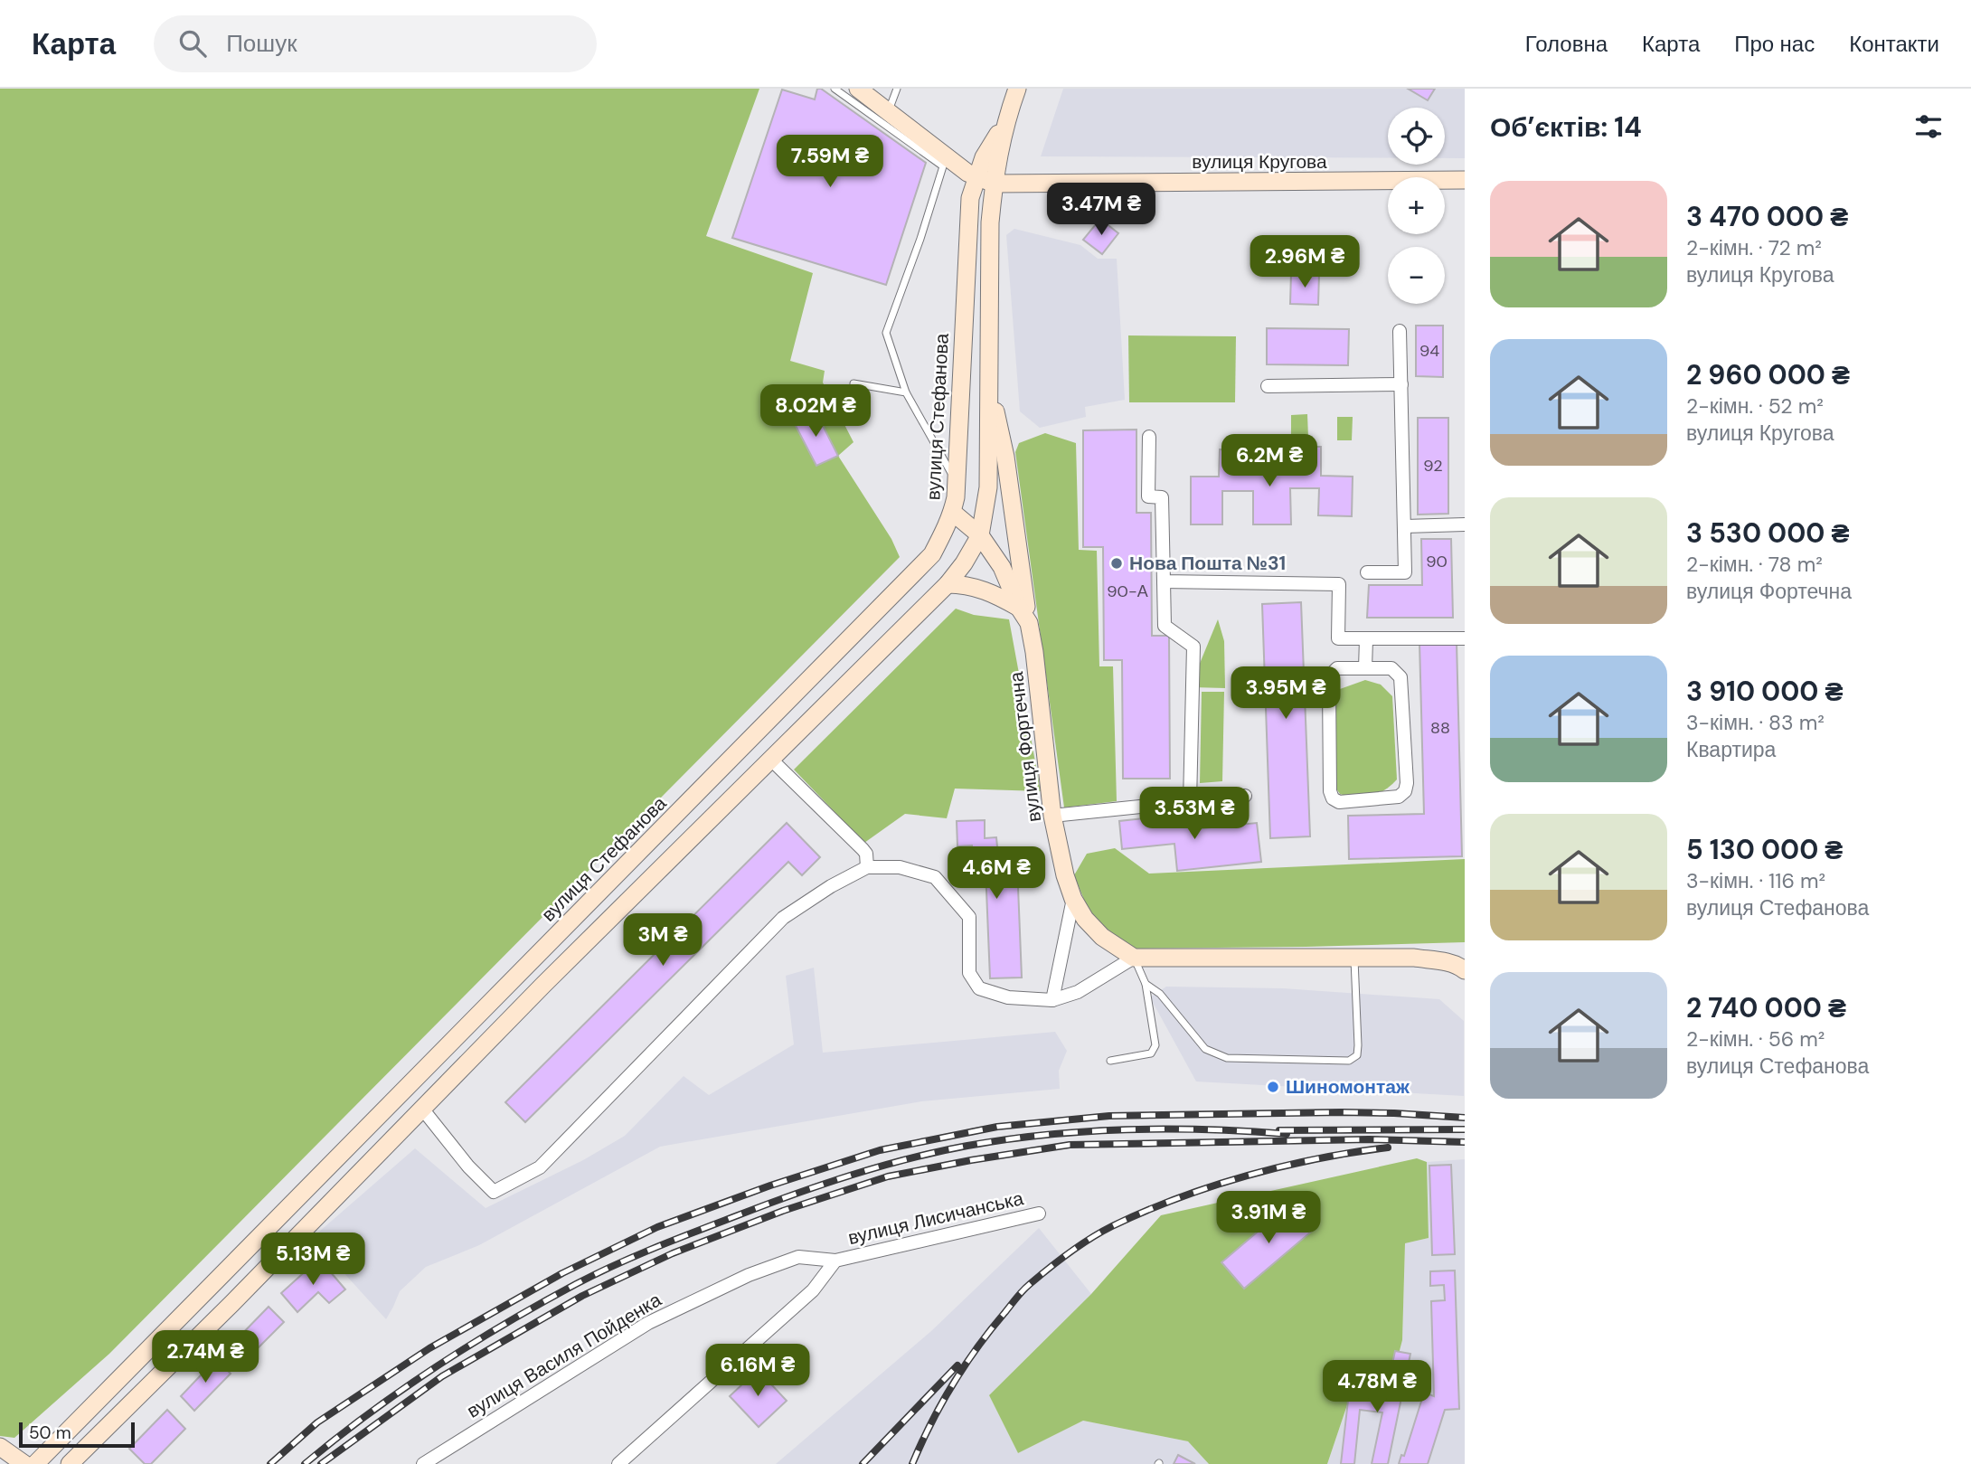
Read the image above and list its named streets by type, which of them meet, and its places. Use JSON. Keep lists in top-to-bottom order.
{
  "streets": {
    "main road": ["вулиця Кругова", "вулиця Стефанова", "вулиця Фортечна"],
    "street": ["вулиця Лисичанська", "вулиця Василя Пойденка"]
  },
  "crossings": [
    ["вулиця Кругова", "вулиця Стефанова"],
    ["вулиця Стефанова", "вулиця Фортечна"],
    ["вулиця Лисичанська", "вулиця Василя Пойденка"]
  ],
  "places": ["Нова Пошта №31", "Шиномонтаж"],
  "house_numbers": [
    "94",
    "92",
    "90",
    "90-А",
    "88"
  ],
  "scale_bar": "50 m",
  "page": {
    "header": "Карта",
    "search": "Пошук",
    "nav": [
      "Головна",
      "Карта",
      "Про нас",
      "Контакти"
    ],
    "heading": "Об’єктів: 14",
    "map_buttons": ["+", "−"],
    "price": [
      "7.59M ₴",
      "3.47M ₴",
      "2.96M ₴",
      "8.02M ₴",
      "6.2M ₴",
      "3.95M ₴",
      "3.53M ₴",
      "4.6M ₴",
      "3M ₴",
      "3.91M ₴",
      "5.13M ₴",
      "2.74M ₴",
      "6.16M ₴",
      "4.78M ₴"
    ],
    "list": [
      {
        "name": "3 470 000 ₴",
        "note": "2-кімн. · 72 m² · вулиця Кругова"
      },
      {
        "name": "2 960 000 ₴",
        "note": "2-кімн. · 52 m² · вулиця Кругова"
      },
      {
        "name": "3 530 000 ₴",
        "note": "2-кімн. · 78 m² · вулиця Фортечна"
      },
      {
        "name": "3 910 000 ₴",
        "note": "3-кімн. · 83 m² · Квартира"
      },
      {
        "name": "5 130 000 ₴",
        "note": "3-кімн. · 116 m² · вулиця Стефанова"
      },
      {
        "name": "2 740 000 ₴",
        "note": "2-кімн. · 56 m² · вулиця Стефанова"
      }
    ],
    "scale": "50 m"
  }
}
